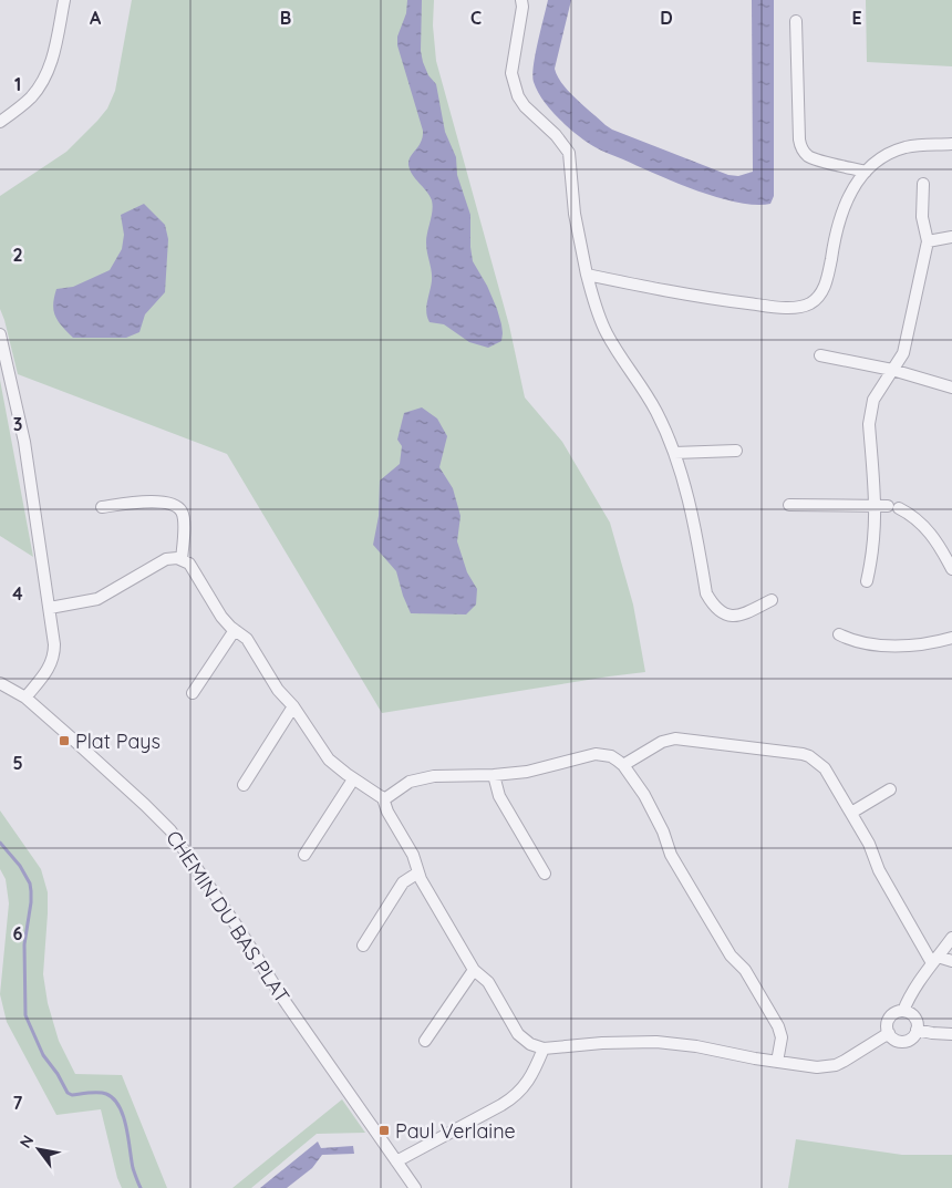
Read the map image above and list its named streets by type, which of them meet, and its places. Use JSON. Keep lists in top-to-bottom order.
{
  "streets": {
    "street": ["CHEMIN DU BAS PLAT"]
  },
  "places": {
    "transit": ["Plat Pays", "Paul Verlaine"]
  },
  "north": "top left",
  "grid": {
    "columns": [
      "A",
      "B",
      "C",
      "D",
      "E"
    ],
    "rows": [
      "1",
      "2",
      "3",
      "4",
      "5",
      "6",
      "7"
    ]
  }
}
